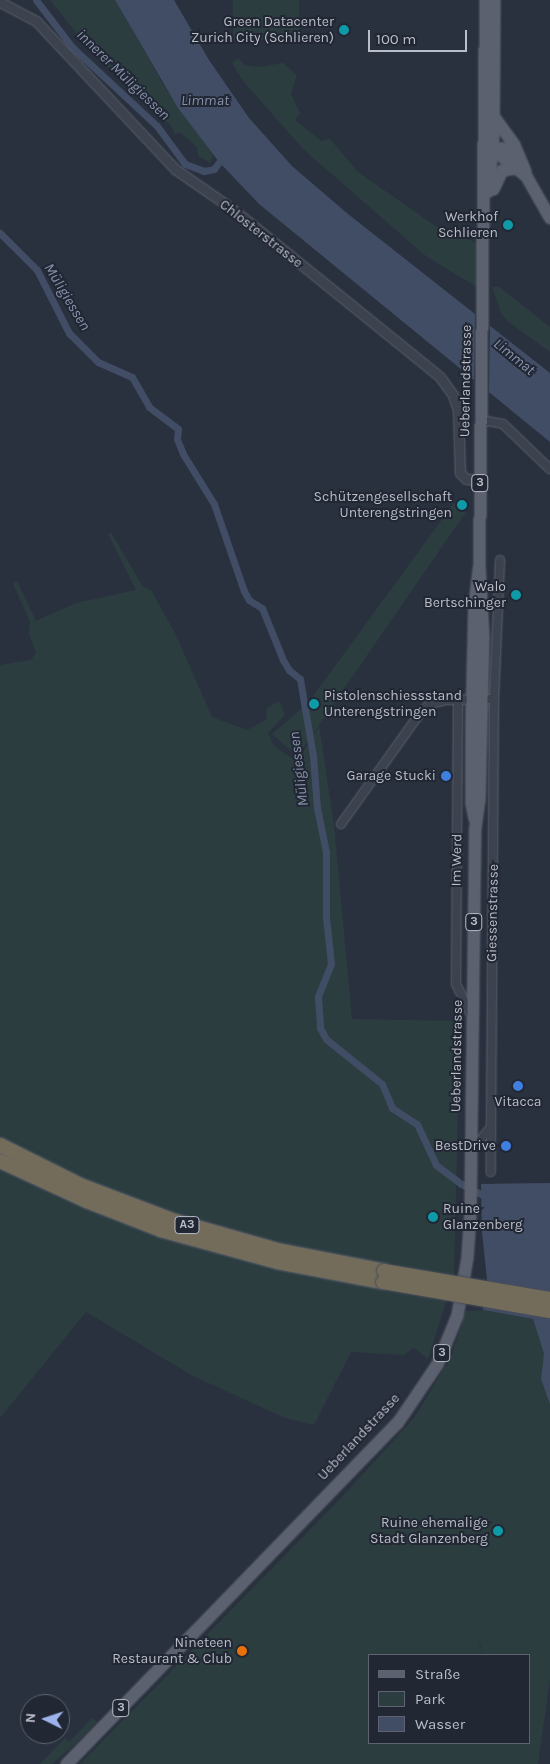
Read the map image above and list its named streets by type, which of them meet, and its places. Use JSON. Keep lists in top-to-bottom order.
{
  "streets": {
    "highway": ["A3"],
    "main road": ["Ueberlandstrasse", "3"],
    "street": ["Chlosterstrasse", "Im Werd", "Giessenstrasse"]
  },
  "crossings": [
    ["Chlosterstrasse", "Ueberlandstrasse"],
    ["Ueberlandstrasse", "3"],
    ["Ueberlandstrasse", "Im Werd"]
  ],
  "water": ["innerer Müligiessen", "Limmat", "Müligiessen"],
  "places": [
    "Green Datacenter Zurich City (Schlieren)",
    "Werkhof Schlieren",
    "Schützengesellschaft Unterengstringen",
    "Walo Bertschinger",
    "Pistolenschiessstand Unterengstringen",
    "Garage Stucki",
    "Vitacca",
    "BestDrive",
    "Ruine Glanzenberg",
    "Ruine ehemalige Stadt Glanzenberg",
    "Nineteen Restaurant & Club"
  ],
  "legend": ["Straße", "Park", "Wasser"],
  "scale_bar": "100 m",
  "north": "left"
}
